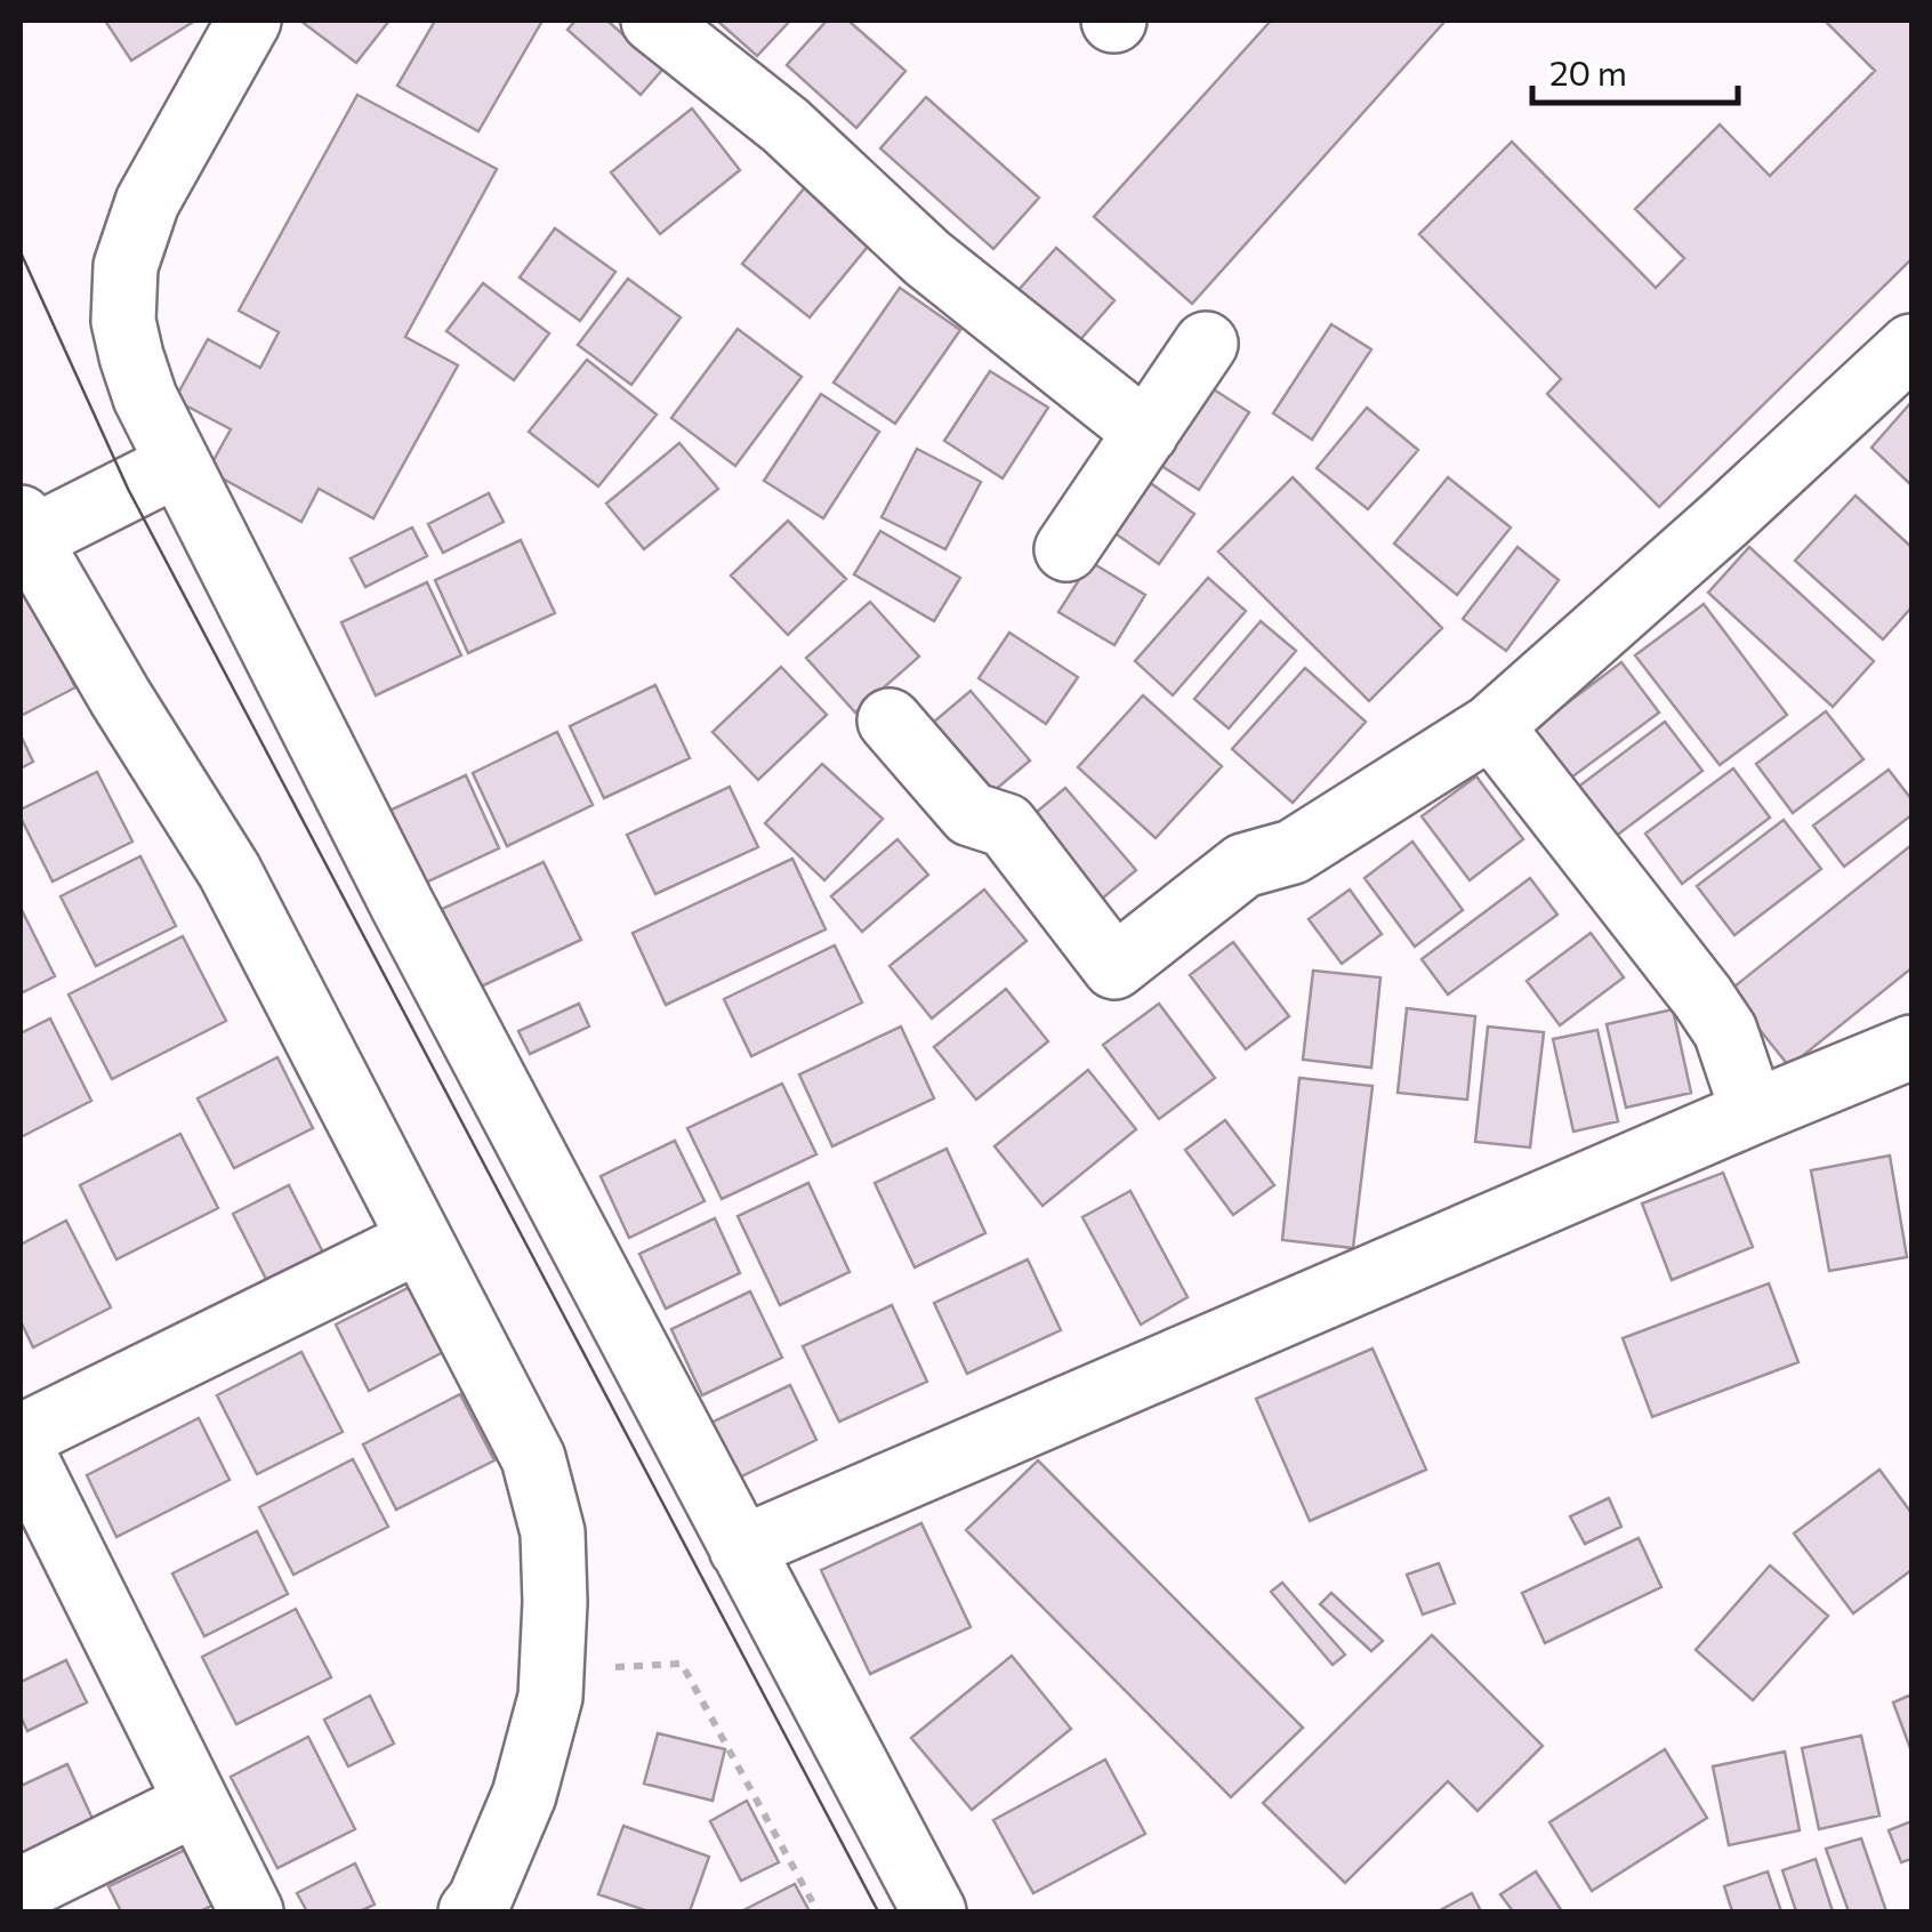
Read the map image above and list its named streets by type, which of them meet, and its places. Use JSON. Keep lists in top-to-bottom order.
{
  "scale_bar": "20 m"
}
